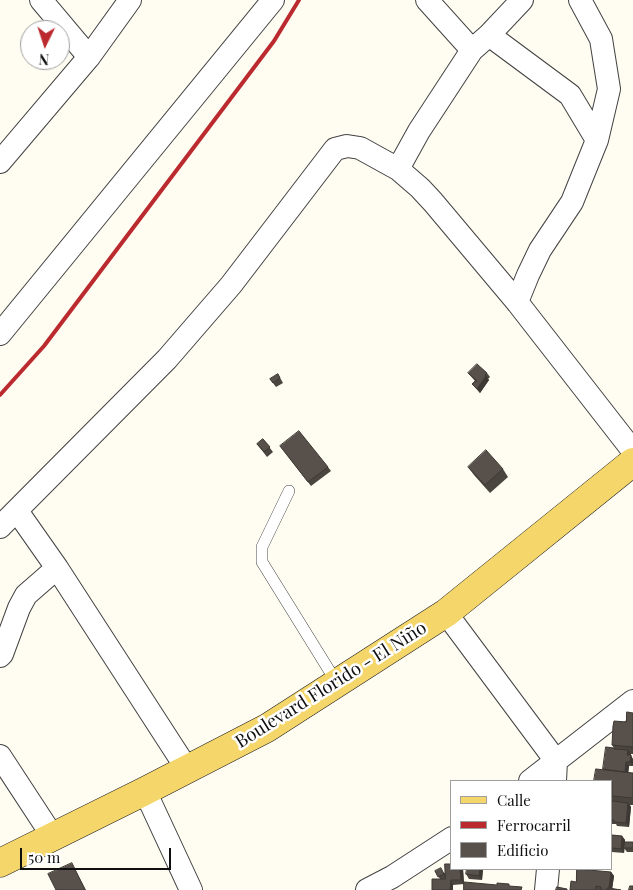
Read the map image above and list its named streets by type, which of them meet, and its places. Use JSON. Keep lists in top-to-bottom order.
{
  "streets": {
    "main road": ["Boulevard Florido - El Niño"]
  },
  "legend": ["Calle", "Ferrocarril", "Edificio"],
  "scale_bar": "50 m",
  "north": "bottom"
}
